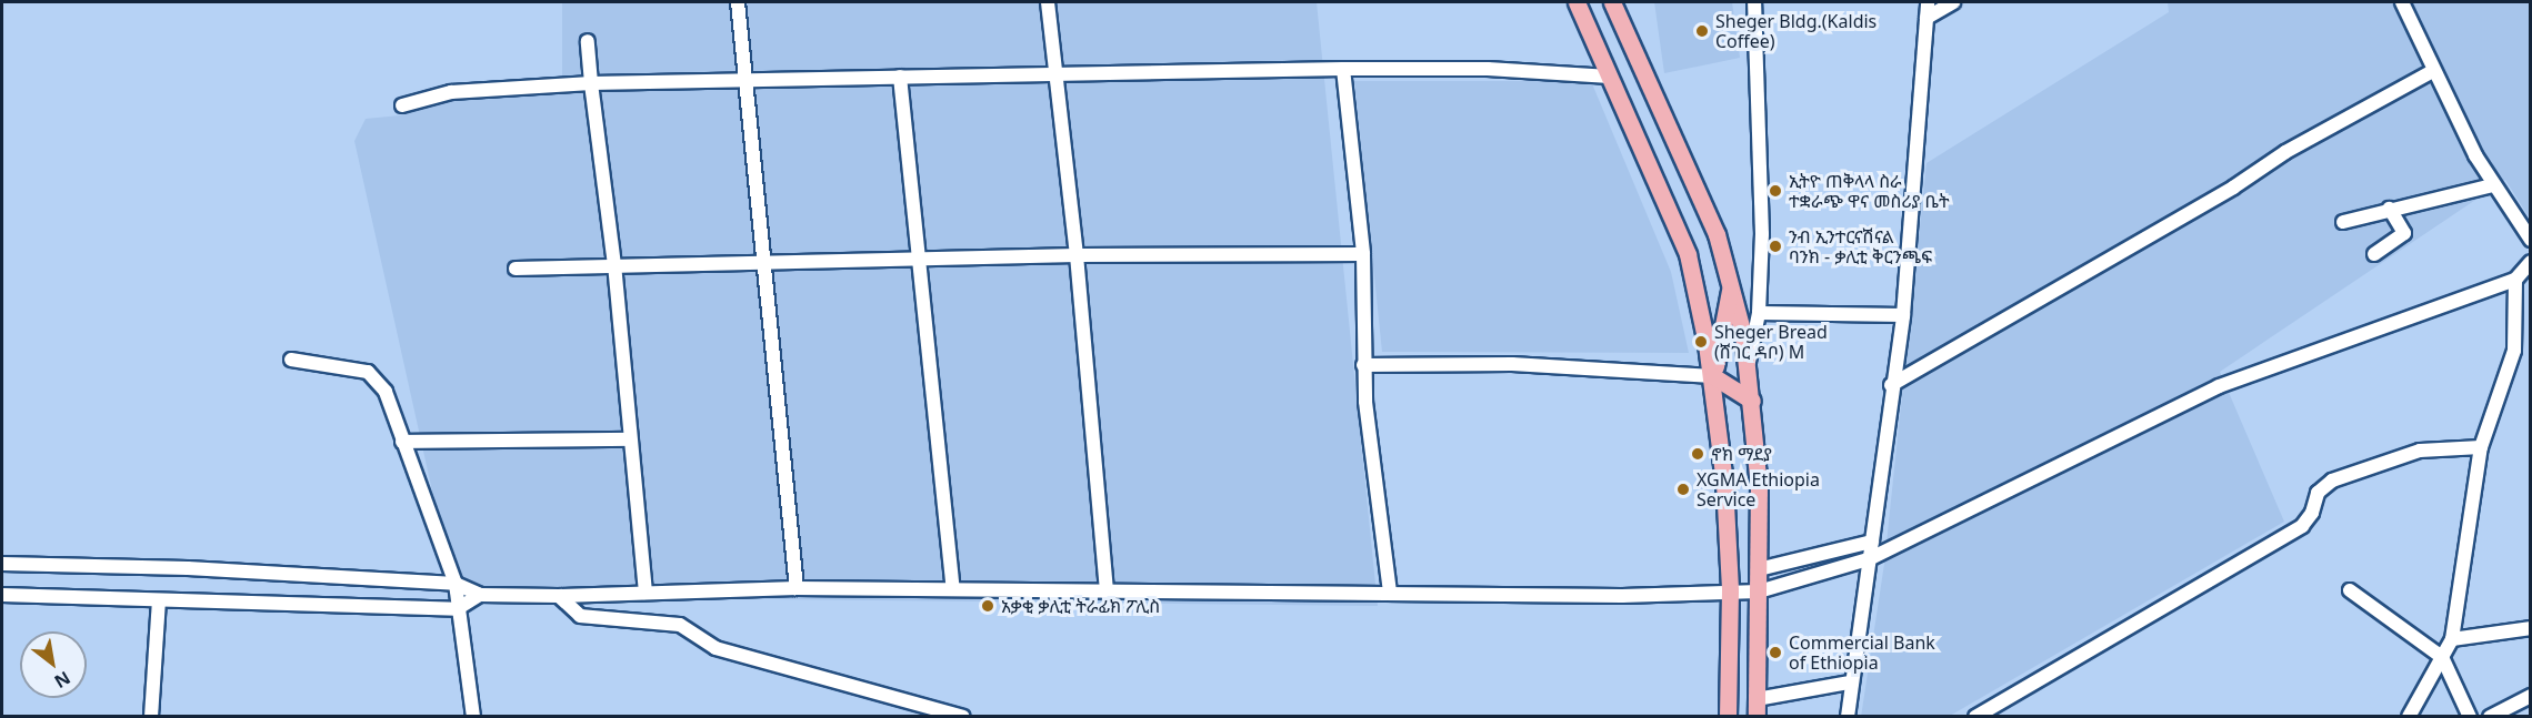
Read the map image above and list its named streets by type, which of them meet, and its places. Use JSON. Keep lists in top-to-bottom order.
{
  "places": [
    "Sheger Bldg.(Kaldis Coffee)",
    "ኢትዮ ጠቅላላ ስራ ተቋራጭ ዋና መስሪያ ቤት",
    "ንብ ኢንተርናሽናል ባንክ - ቃሊቲ ቅርንጫፍ",
    "Sheger Bread (ሸገር ዳቦ) M",
    "ኖክ ማደያ",
    "XGMA Ethiopia Service",
    "አቃቂ ቃሊቲ ትራፊክ ፖሊስ",
    "Commercial Bank of Ethiopia"
  ],
  "north": "bottom right"
}
